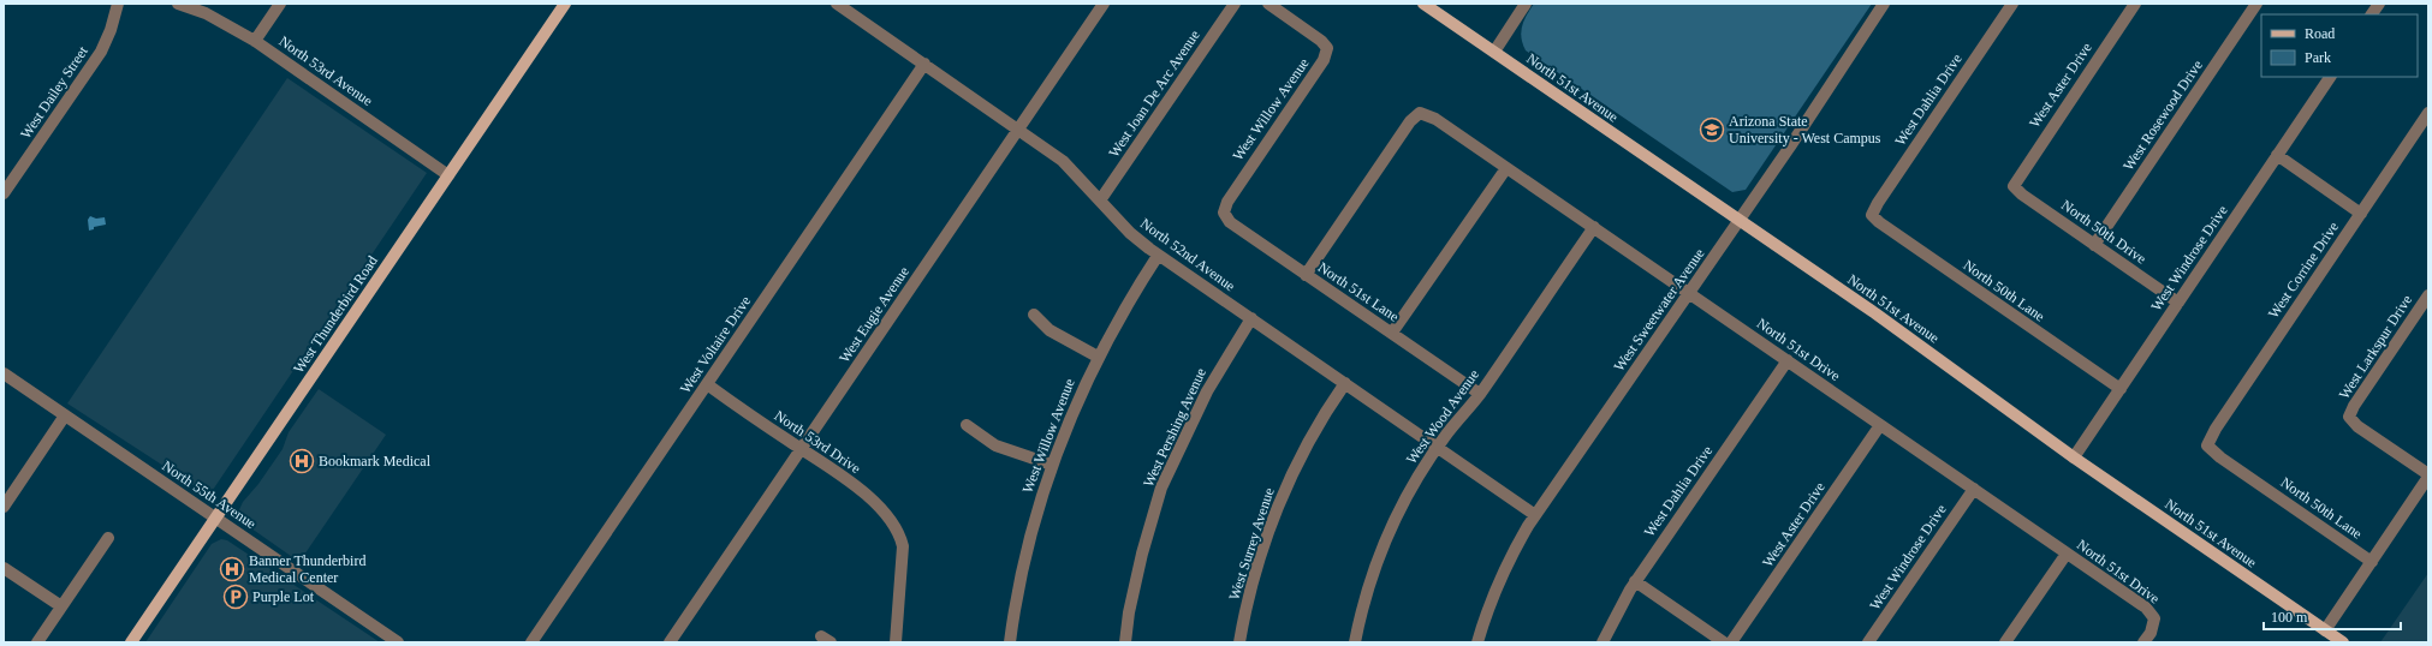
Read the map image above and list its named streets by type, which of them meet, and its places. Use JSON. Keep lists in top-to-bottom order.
{
  "streets": {
    "main road": ["North 51st Avenue", "West Thunderbird Road"],
    "street": [
      "North 53rd Avenue",
      "West Aster Drive",
      "West Dailey Street",
      "West Joan De Arc Avenue",
      "West Dahlia Drive",
      "West Willow Avenue",
      "West Rosewood Drive",
      "North 50th Drive",
      "North 52nd Avenue",
      "West Windrose Drive",
      "West Corrine Drive",
      "North 50th Lane",
      "North 51st Lane",
      "West Sweetwater Avenue",
      "West Eugie Avenue",
      "West Voltaire Drive",
      "West Larkspur Drive",
      "North 51st Drive",
      "West Wood Avenue",
      "West Pershing Avenue",
      "North 53rd Drive",
      "North 55th Avenue",
      "West Surrey Avenue"
    ]
  },
  "crossings": [
    ["North 53rd Avenue", "West Thunderbird Road"],
    ["West Aster Drive", "North 50th Drive"],
    ["West Aster Drive", "North 51st Drive"],
    ["North 51st Avenue", "West Windrose Drive"],
    ["North 51st Avenue", "West Sweetwater Avenue"],
    ["West Joan De Arc Avenue", "North 52nd Avenue"],
    ["West Dahlia Drive", "North 50th Lane"],
    ["West Dahlia Drive", "North 51st Drive"],
    ["West Willow Avenue", "North 52nd Avenue"],
    ["West Willow Avenue", "North 51st Lane"],
    ["West Rosewood Drive", "North 50th Drive"],
    ["North 50th Drive", "West Windrose Drive"],
    ["North 52nd Avenue", "West Sweetwater Avenue"],
    ["North 52nd Avenue", "West Eugie Avenue"],
    ["North 52nd Avenue", "West Voltaire Drive"],
    ["North 52nd Avenue", "West Wood Avenue"],
    ["North 52nd Avenue", "West Pershing Avenue"],
    ["North 52nd Avenue", "West Surrey Avenue"],
    ["West Windrose Drive", "North 50th Lane"],
    ["West Windrose Drive", "North 51st Drive"],
    ["West Corrine Drive", "North 50th Lane"],
    ["North 51st Lane", "North 51st Drive"],
    ["North 51st Lane", "West Wood Avenue"],
    ["West Sweetwater Avenue", "North 51st Drive"],
    ["West Thunderbird Road", "North 55th Avenue"],
    ["West Eugie Avenue", "North 53rd Drive"],
    ["West Voltaire Drive", "North 53rd Drive"],
    ["North 51st Drive", "West Wood Avenue"]
  ],
  "places": {
    "school or university": ["Arizona State University - West Campus"],
    "hospital": ["Bookmark Medical", "Banner Thunderbird Medical Center"],
    "parking": ["Purple Lot"]
  },
  "legend": ["Road", "Park"],
  "scale_bar": "100 m"
}
